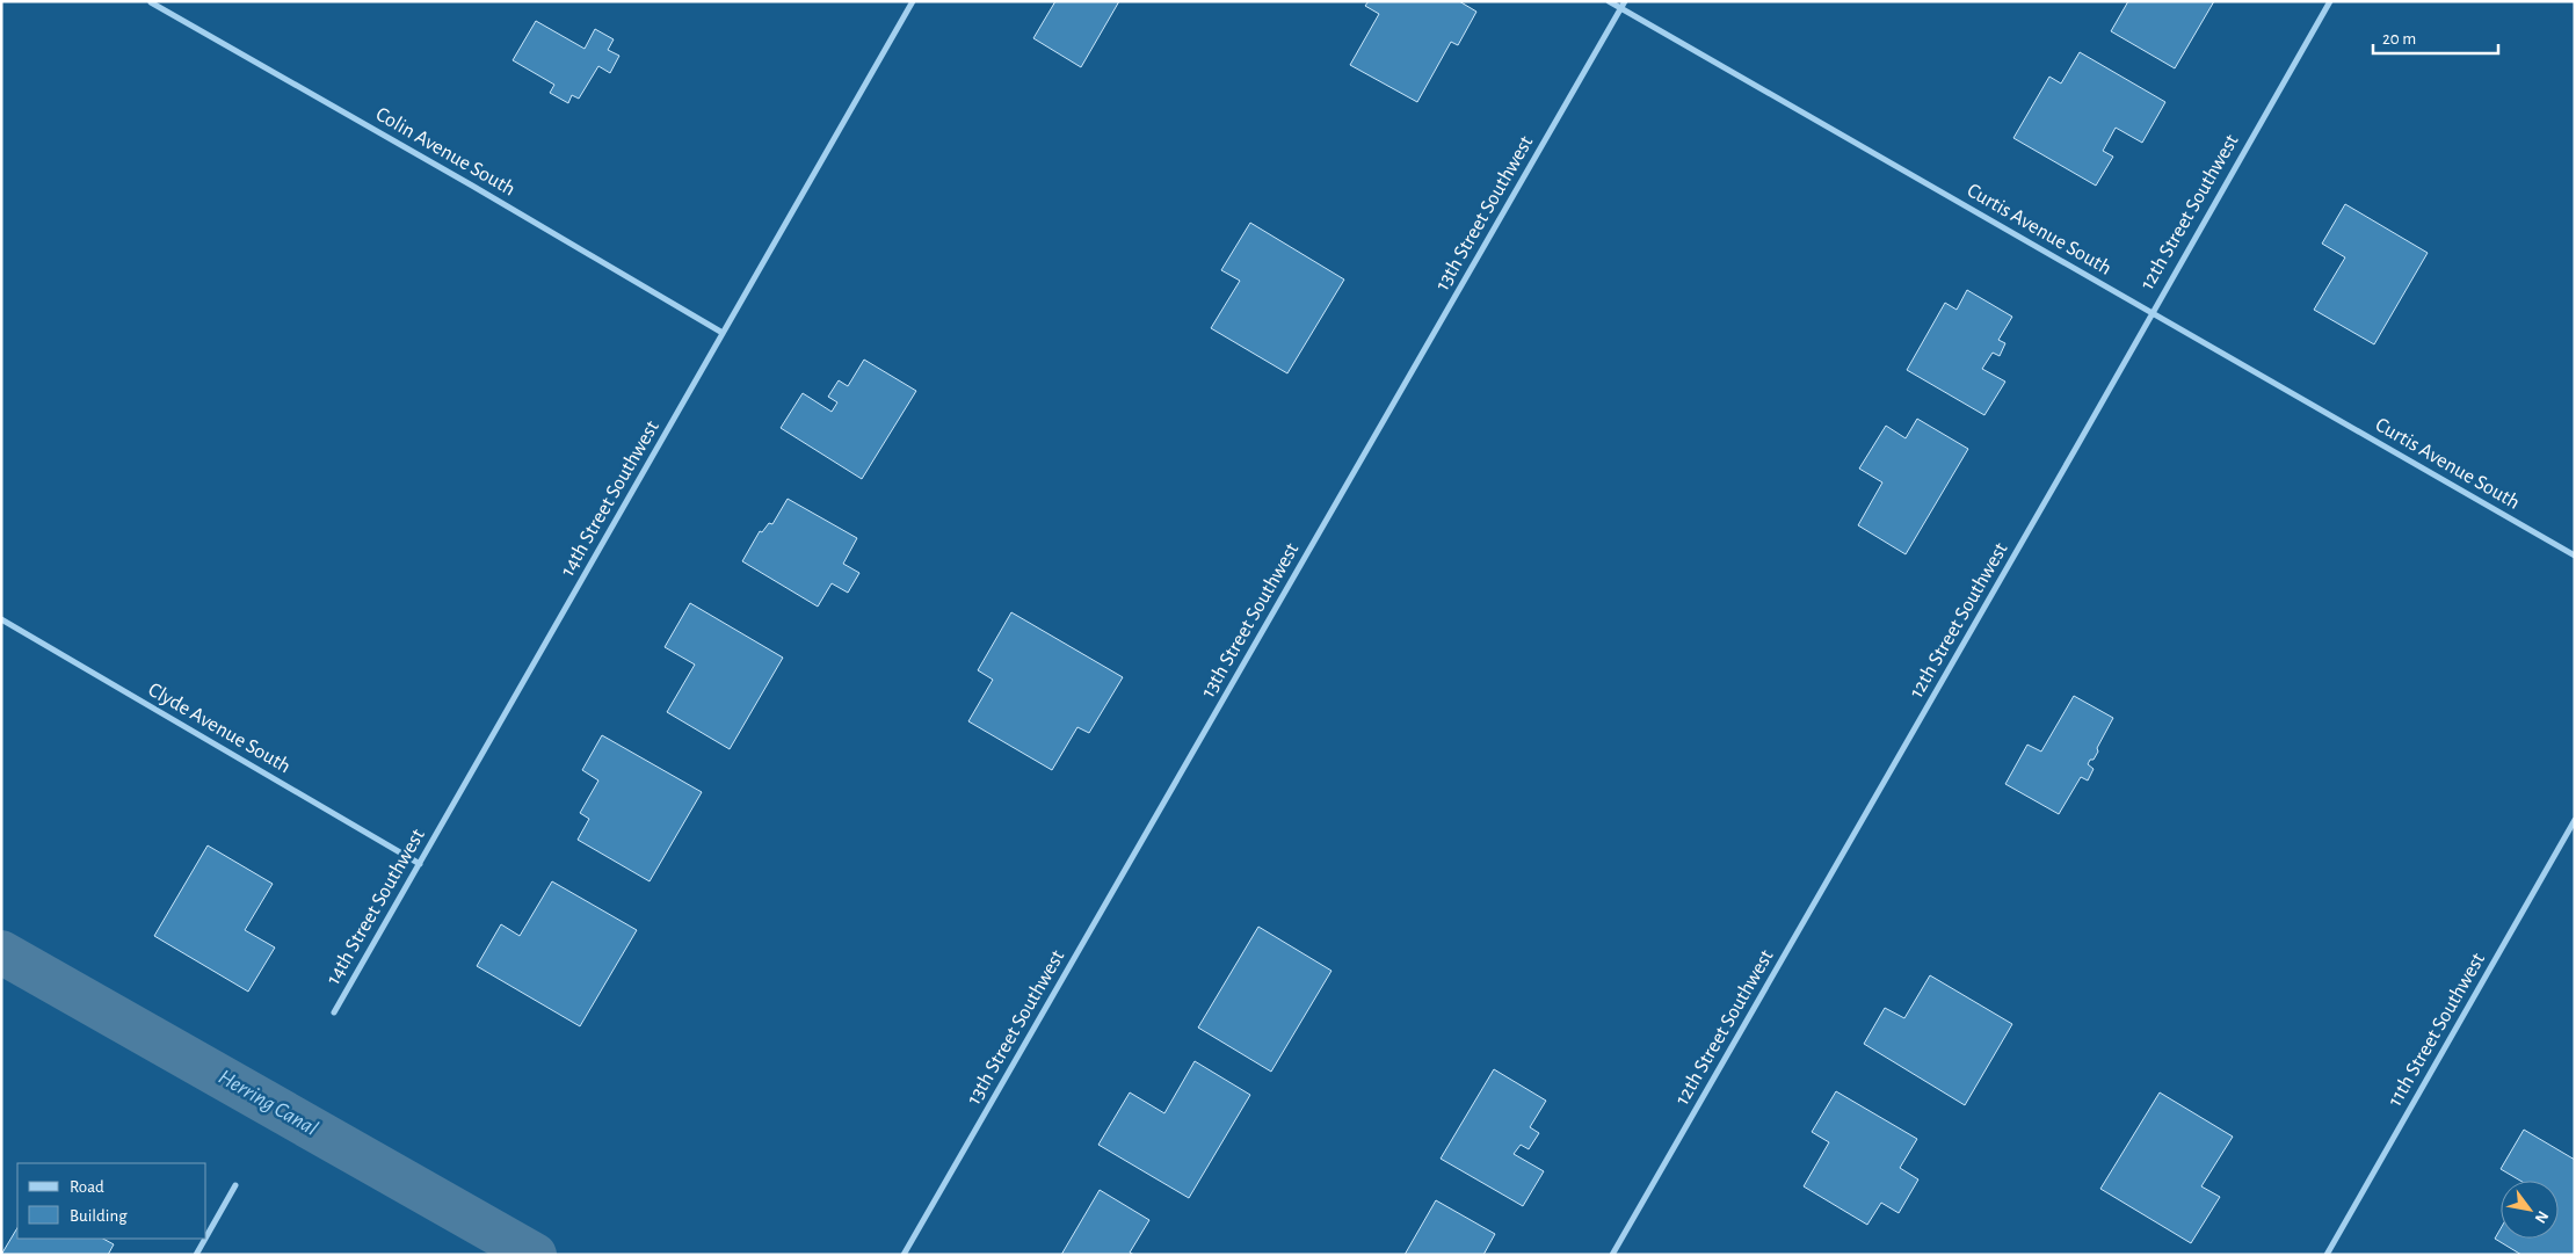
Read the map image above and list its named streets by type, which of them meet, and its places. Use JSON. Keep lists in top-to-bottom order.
{
  "streets": {
    "street": [
      "Colin Avenue South",
      "12th Street Southwest",
      "13th Street Southwest",
      "Curtis Avenue South",
      "14th Street Southwest",
      "Clyde Avenue South",
      "11th Street Southwest"
    ]
  },
  "crossings": [
    ["Colin Avenue South", "14th Street Southwest"],
    ["12th Street Southwest", "Curtis Avenue South"],
    ["13th Street Southwest", "Curtis Avenue South"],
    ["14th Street Southwest", "Clyde Avenue South"]
  ],
  "water": ["Herring Canal"],
  "legend": ["Road", "Building"],
  "scale_bar": "20 m",
  "north": "bottom right"
}
